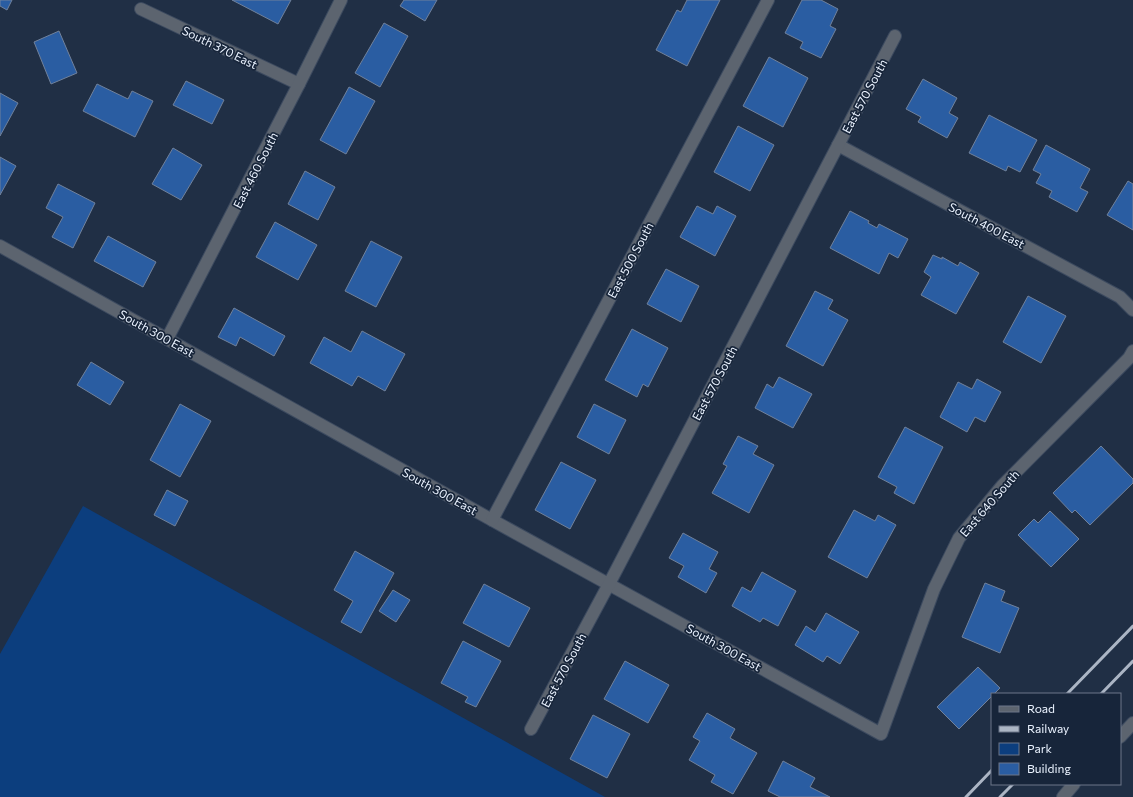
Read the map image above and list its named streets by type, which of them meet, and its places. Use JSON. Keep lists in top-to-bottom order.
{
  "streets": {
    "street": [
      "South 370 East",
      "East 570 South",
      "East 460 South",
      "South 400 East",
      "East 500 South",
      "South 300 East",
      "East 640 South"
    ]
  },
  "crossings": [
    ["South 370 East", "East 460 South"],
    ["East 570 South", "South 400 East"],
    ["East 570 South", "South 300 East"],
    ["East 460 South", "South 300 East"],
    ["East 500 South", "South 300 East"],
    ["South 300 East", "East 640 South"]
  ],
  "legend": [
    "Road",
    "Railway",
    "Park",
    "Building"
  ]
}
